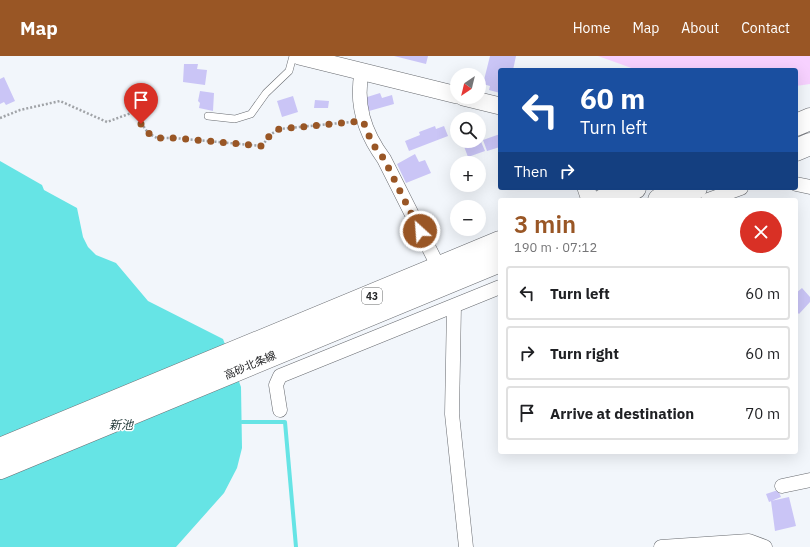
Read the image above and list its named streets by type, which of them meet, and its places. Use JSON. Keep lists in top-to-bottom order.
{
  "streets": {
    "main road": ["43", "高砂北条線"]
  },
  "water": ["新池"],
  "north": "bottom left",
  "page": {
    "header": "Map",
    "nav": [
      "Home",
      "Map",
      "About",
      "Contact"
    ],
    "map_buttons": ["+", "−"],
    "turn": ["60 m", "Turn left"],
    "then": "Then",
    "heading": ["3 min", "190 m · 07:12"],
    "list": [
      {
        "name": "Turn left",
        "value": "60 m"
      },
      {
        "name": "Turn right",
        "value": "60 m"
      },
      {
        "name": "Arrive at destination",
        "value": "70 m"
      }
    ]
  }
}
